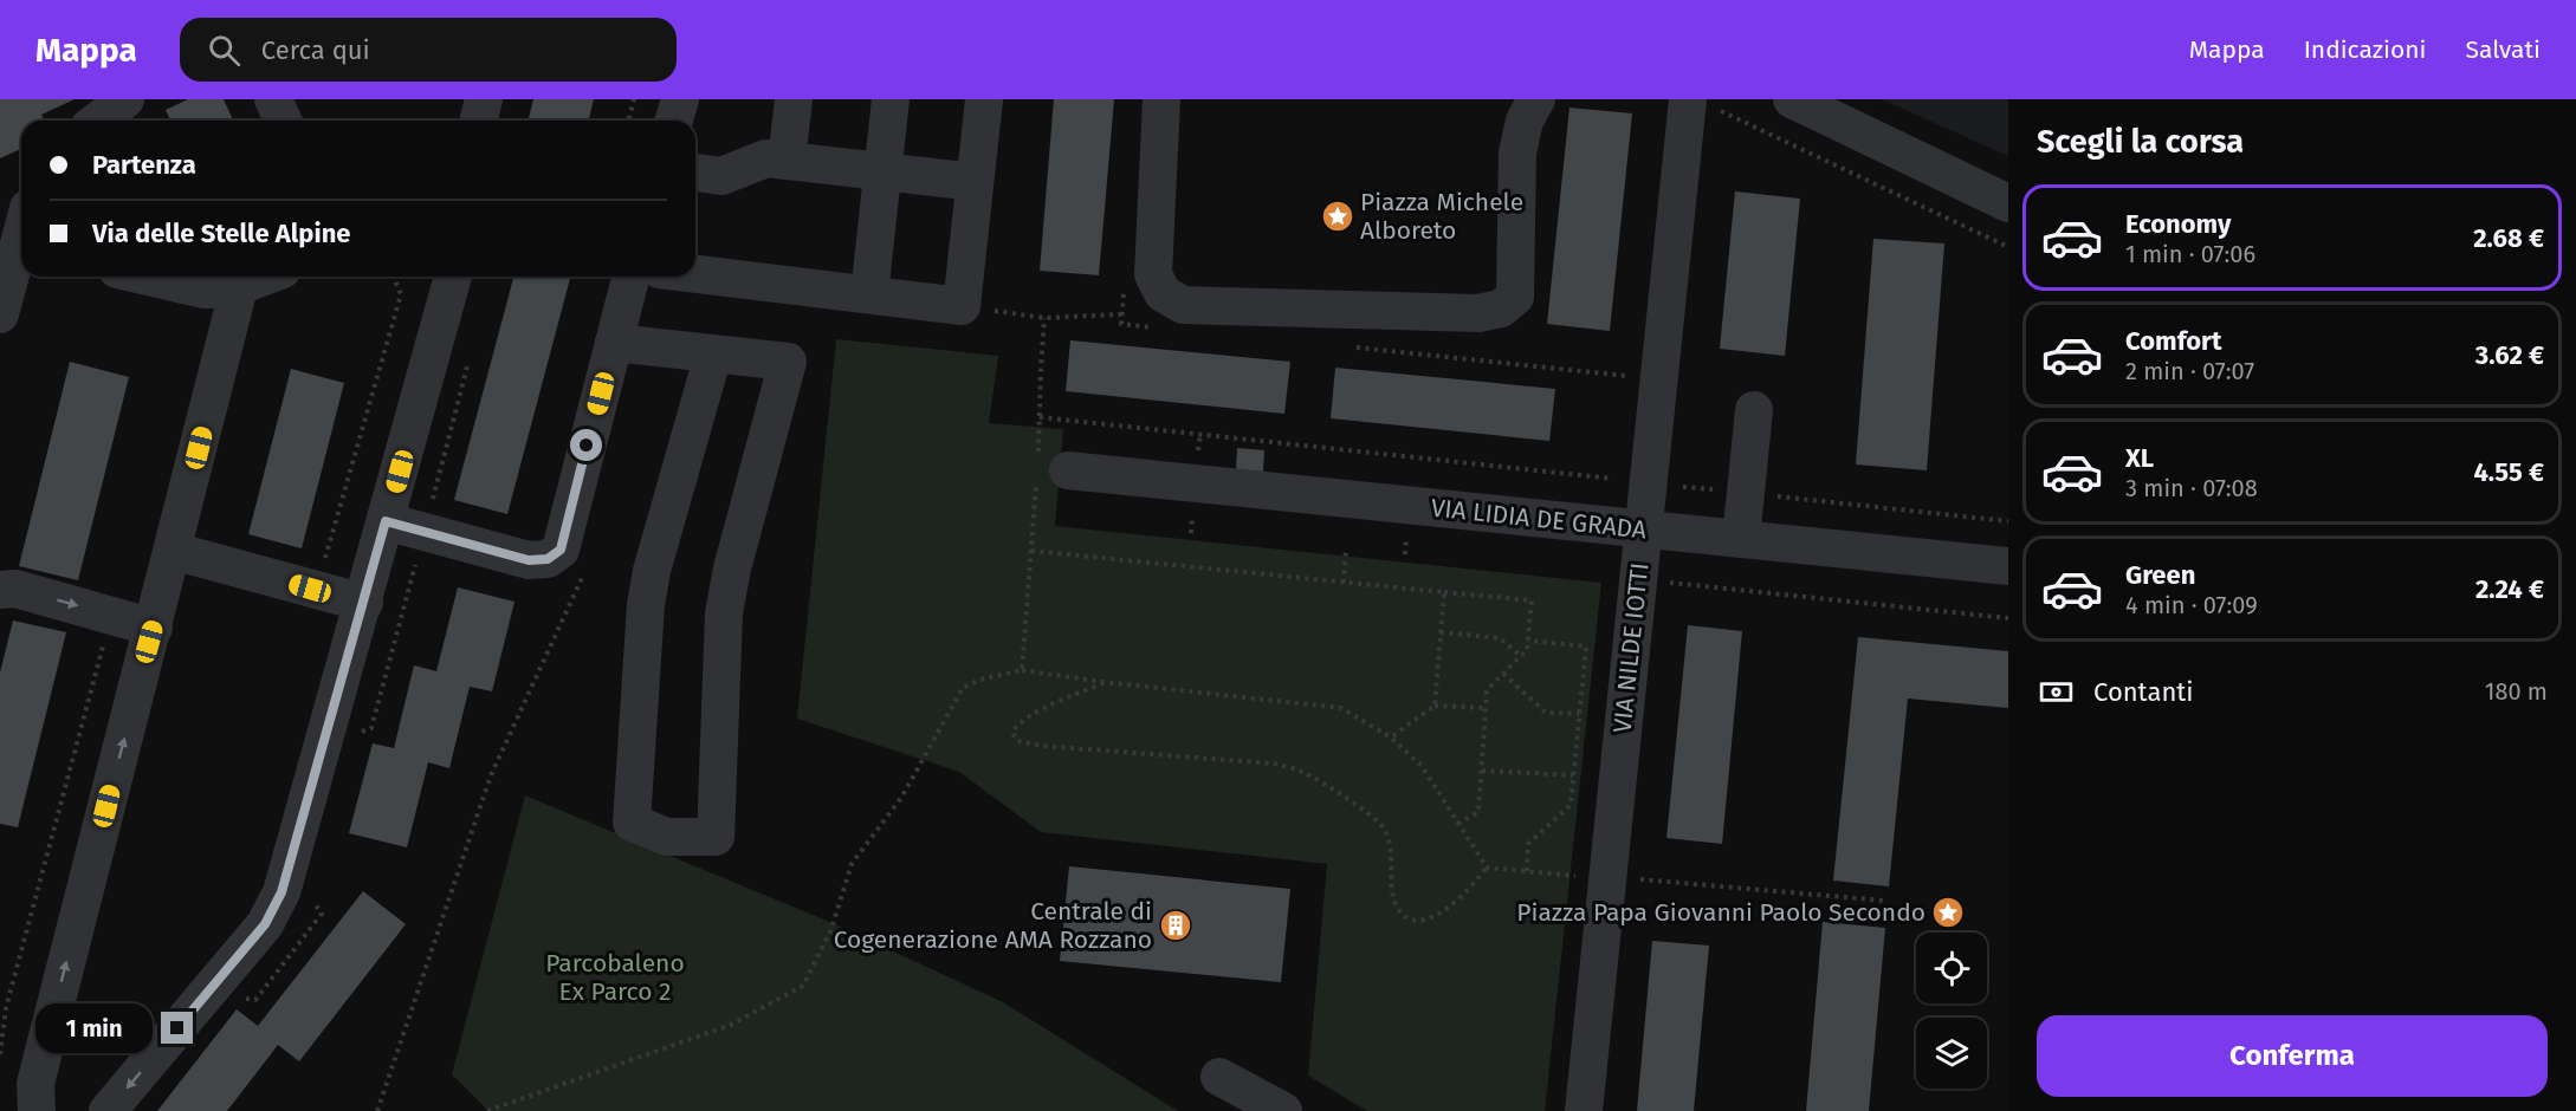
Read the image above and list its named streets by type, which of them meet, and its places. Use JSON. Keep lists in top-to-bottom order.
{
  "streets": {
    "street": ["VIA LIDIA DE GRADA", "VIA NILDE IOTTI"]
  },
  "crossings": [
    ["VIA LIDIA DE GRADA", "VIA NILDE IOTTI"]
  ],
  "parks": ["Parcobaleno Ex Parco 2"],
  "places": {
    "place": ["Piazza Michele Alboreto", "Piazza Papa Giovanni Paolo Secondo"],
    "building": ["Centrale di Cogenerazione AMA Rozzano"]
  },
  "page": {
    "header": "Mappa",
    "search": "Cerca qui",
    "nav": ["Mappa", "Indicazioni", "Salvati"],
    "heading": "Scegli la corsa",
    "banner": ["Partenza", "Via delle Stelle Alpine"],
    "list": [
      {
        "name": "Economy",
        "note": "1 min · 07:06",
        "value": "2.68 €"
      },
      {
        "name": "Comfort",
        "note": "2 min · 07:07",
        "value": "3.62 €"
      },
      {
        "name": "XL",
        "note": "3 min · 07:08",
        "value": "4.55 €"
      },
      {
        "name": "Green",
        "note": "4 min · 07:09",
        "value": "2.24 €"
      }
    ],
    "pay": ["Contanti", "180 m"],
    "buttons": "Conferma",
    "bubble": "1 min"
  }
}
